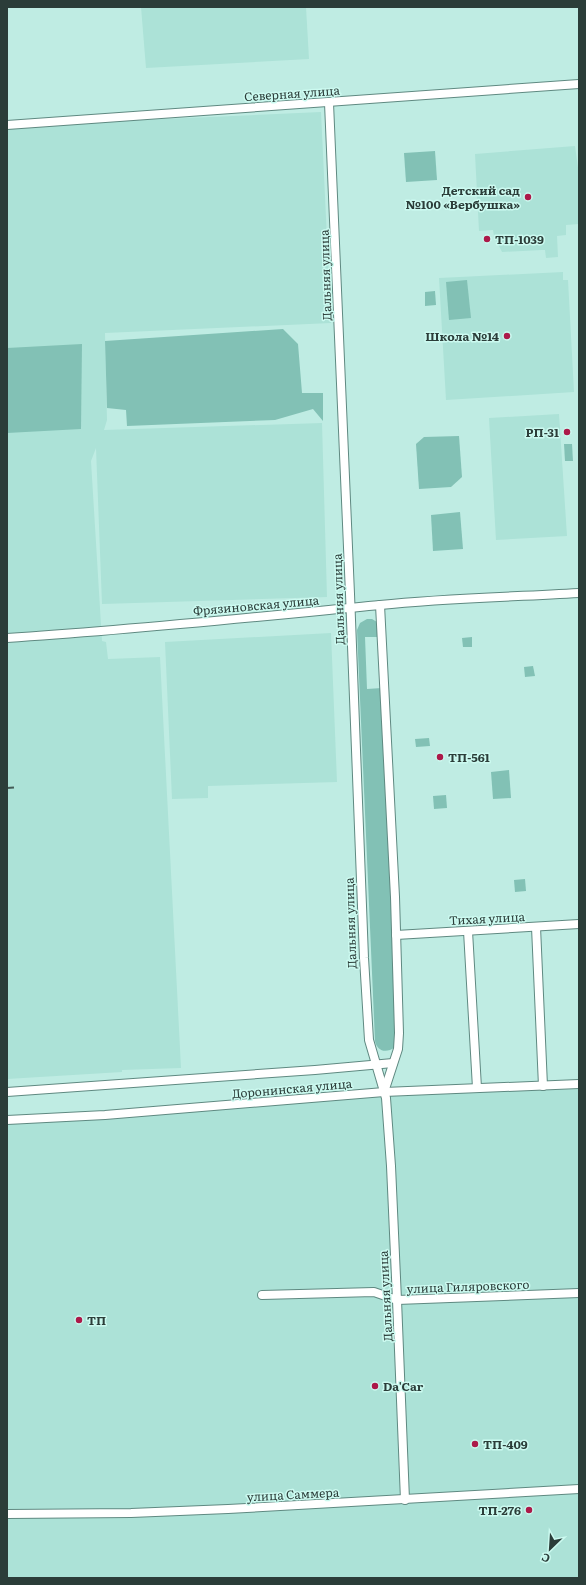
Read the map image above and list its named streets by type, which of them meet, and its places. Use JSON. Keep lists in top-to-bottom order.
{
  "streets": {
    "street": [
      "Северная улица",
      "Дальняя улица",
      "Фрязиновская улица",
      "Тихая улица",
      "Доронинская улица",
      "улица Гиляровского",
      "улица Саммера"
    ]
  },
  "crossings": [
    ["Северная улица", "Дальняя улица"],
    ["Дальняя улица", "Фрязиновская улица"],
    ["Дальняя улица", "Тихая улица"],
    ["Дальняя улица", "Доронинская улица"],
    ["Дальняя улица", "улица Гиляровского"],
    ["Дальняя улица", "улица Саммера"]
  ],
  "places": [
    "Детский сад №100 «Вербушка»",
    "ТП-1039",
    "Школа №14",
    "РП-31",
    "ТП-561",
    "ТП",
    "Da'Car",
    "ТП-409",
    "ТП-276"
  ],
  "north": "bottom left"
}
